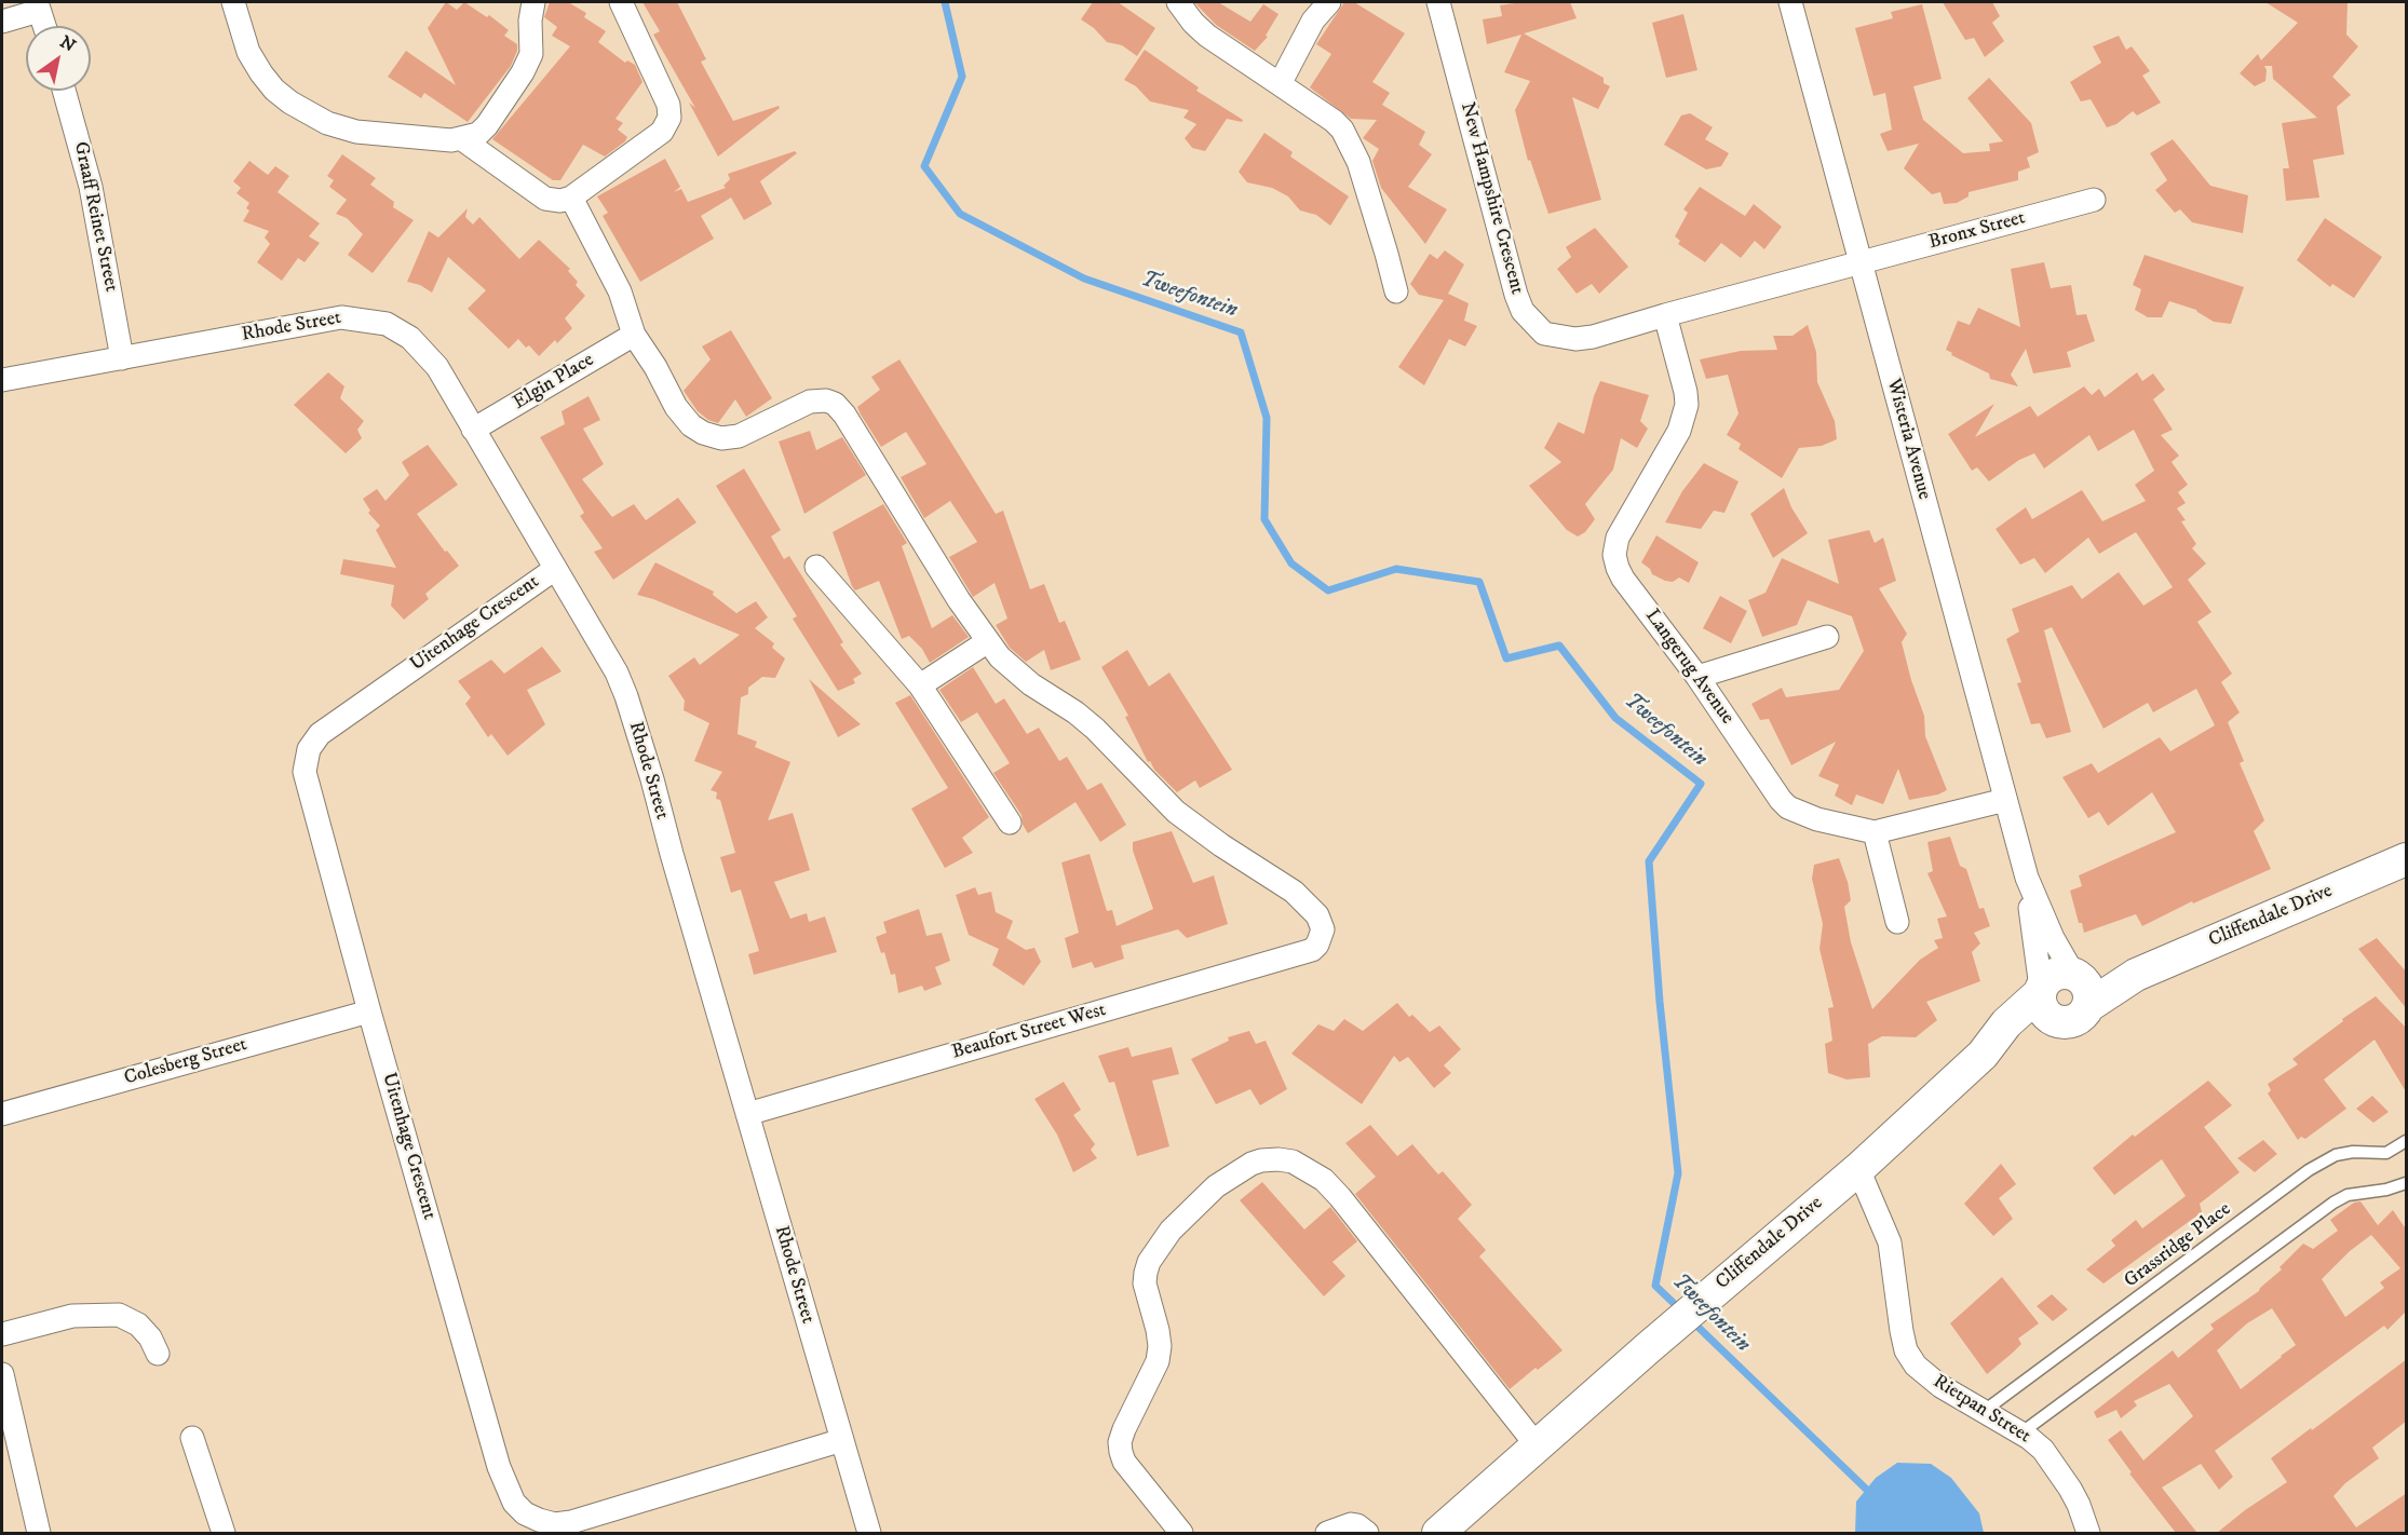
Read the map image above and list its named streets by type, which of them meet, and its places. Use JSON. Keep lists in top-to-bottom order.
{
  "streets": {
    "street": [
      "New Hampshire Crescent",
      "Graaff Reinet Street",
      "Bronx Street",
      "Rhode Street",
      "Elgin Place",
      "Wisteria Avenue",
      "Uitenhage Crescent",
      "Langerug Avenue",
      "Cliffendale Drive",
      "Beaufort Street West",
      "Colesberg Street",
      "Rietpan Street"
    ],
    "lane": ["Grassridge Place"]
  },
  "crossings": [
    ["New Hampshire Crescent", "Bronx Street"],
    ["New Hampshire Crescent", "Wisteria Avenue"],
    ["New Hampshire Crescent", "Langerug Avenue"],
    ["Graaff Reinet Street", "Rhode Street"],
    ["Bronx Street", "Wisteria Avenue"],
    ["Rhode Street", "Elgin Place"],
    ["Rhode Street", "Uitenhage Crescent"],
    ["Rhode Street", "Beaufort Street West"],
    ["Wisteria Avenue", "Langerug Avenue"],
    ["Wisteria Avenue", "Cliffendale Drive"],
    ["Uitenhage Crescent", "Colesberg Street"],
    ["Cliffendale Drive", "Rietpan Street"],
    ["Grassridge Place", "Rietpan Street"]
  ],
  "water": ["Tweefontein"],
  "north": "top right"
}
